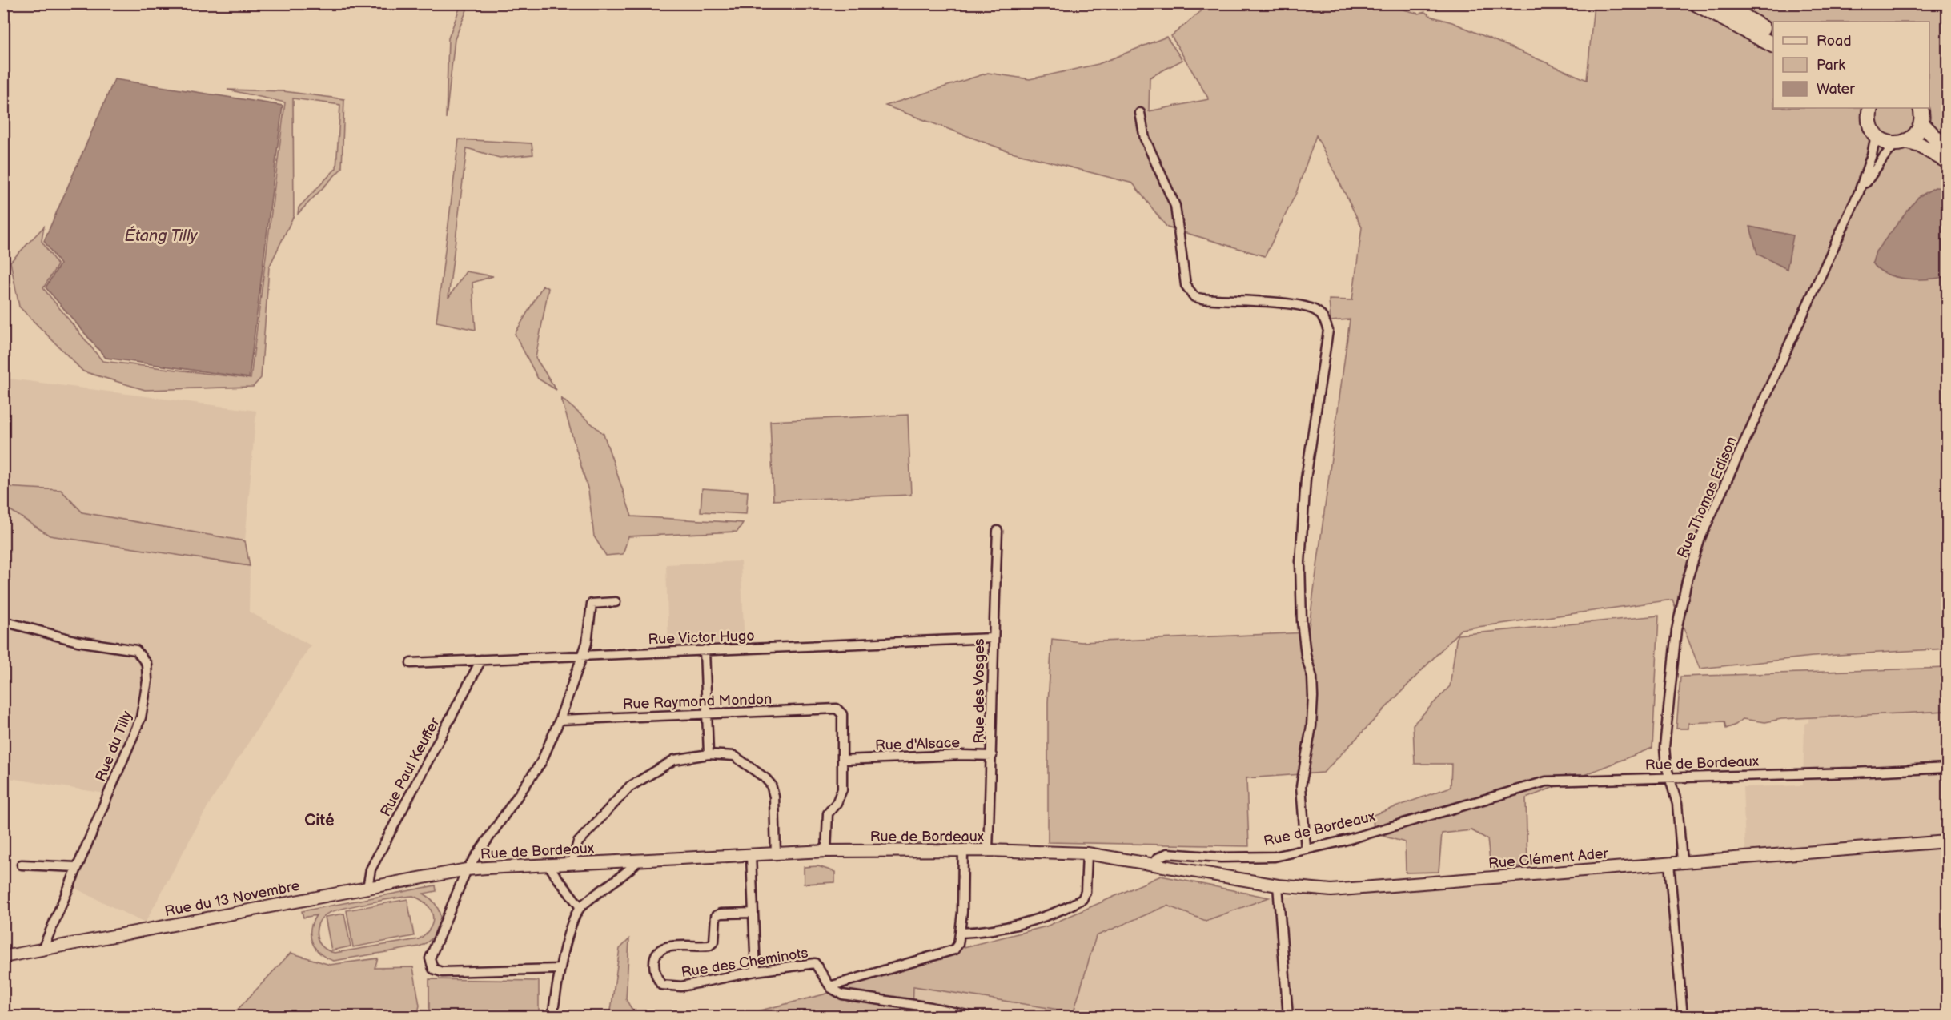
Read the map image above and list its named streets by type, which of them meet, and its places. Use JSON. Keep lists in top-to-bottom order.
{
  "streets": {
    "street": [
      "Rue Thomas Edison",
      "Rue Victor Hugo",
      "Rue des Vosges",
      "Rue Raymond Mondon",
      "Rue d'Alsace",
      "Rue du Tilly",
      "Rue de Bordeaux",
      "Rue Paul Keuffer",
      "Rue Clément Ader",
      "Rue du 13 Novembre",
      "Rue des Cheminots"
    ]
  },
  "crossings": [
    ["Rue Thomas Edison", "Rue de Bordeaux"],
    ["Rue Thomas Edison", "Rue Clément Ader"],
    ["Rue Victor Hugo", "Rue des Vosges"],
    ["Rue Victor Hugo", "Rue Paul Keuffer"],
    ["Rue des Vosges", "Rue d'Alsace"],
    ["Rue des Vosges", "Rue de Bordeaux"],
    ["Rue Raymond Mondon", "Rue d'Alsace"],
    ["Rue du Tilly", "Rue du 13 Novembre"],
    ["Rue de Bordeaux", "Rue Clément Ader"],
    ["Rue de Bordeaux", "Rue du 13 Novembre"],
    ["Rue Paul Keuffer", "Rue du 13 Novembre"]
  ],
  "districts": ["Cité"],
  "water": ["Étang Tilly"],
  "legend": ["Road", "Park", "Water"]
}
